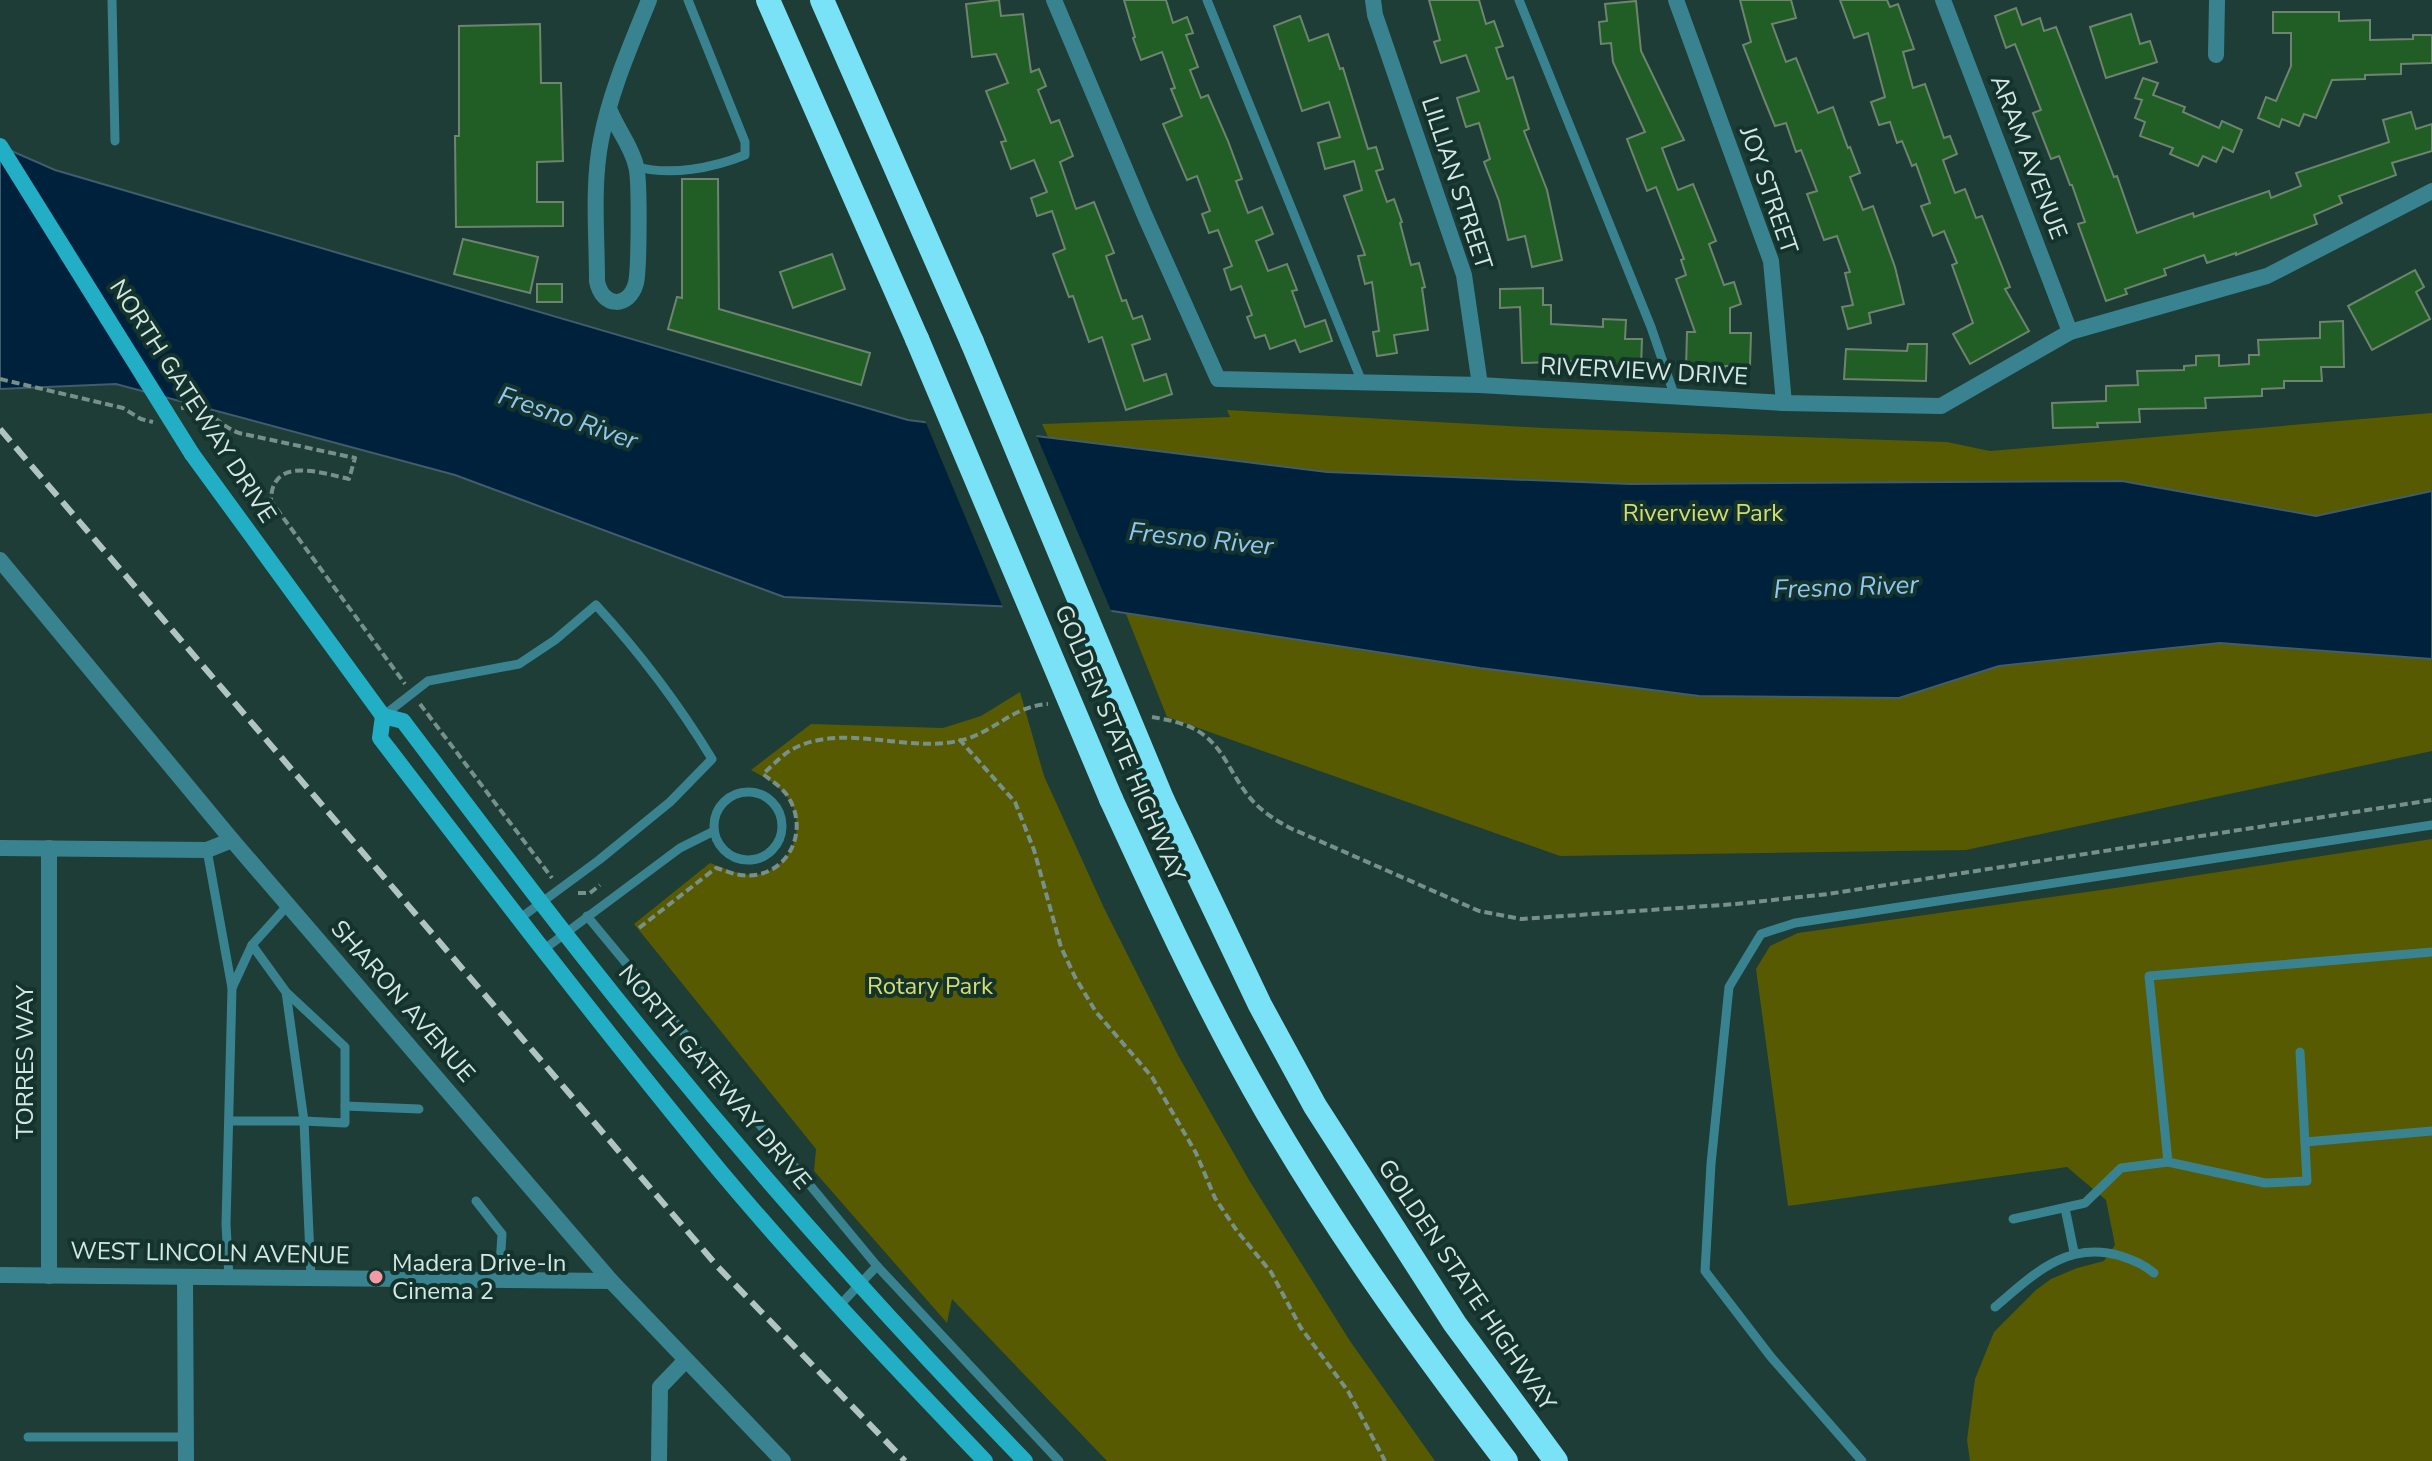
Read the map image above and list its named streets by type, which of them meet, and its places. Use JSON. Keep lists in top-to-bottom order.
{
  "streets": {
    "highway": ["GOLDEN STATE HIGHWAY"],
    "main road": ["NORTH GATEWAY DRIVE"],
    "street": [
      "ARAM AVENUE",
      "LILLIAN STREET",
      "JOY STREET",
      "RIVERVIEW DRIVE",
      "SHARON AVENUE",
      "TORRES WAY",
      "WEST LINCOLN AVENUE"
    ]
  },
  "crossings": [
    ["ARAM AVENUE", "RIVERVIEW DRIVE"],
    ["LILLIAN STREET", "RIVERVIEW DRIVE"],
    ["JOY STREET", "RIVERVIEW DRIVE"],
    ["SHARON AVENUE", "WEST LINCOLN AVENUE"],
    ["TORRES WAY", "WEST LINCOLN AVENUE"]
  ],
  "water": ["Fresno River"],
  "parks": ["Riverview Park", "Rotary Park"],
  "places": ["Madera Drive-In Cinema 2"]
}
